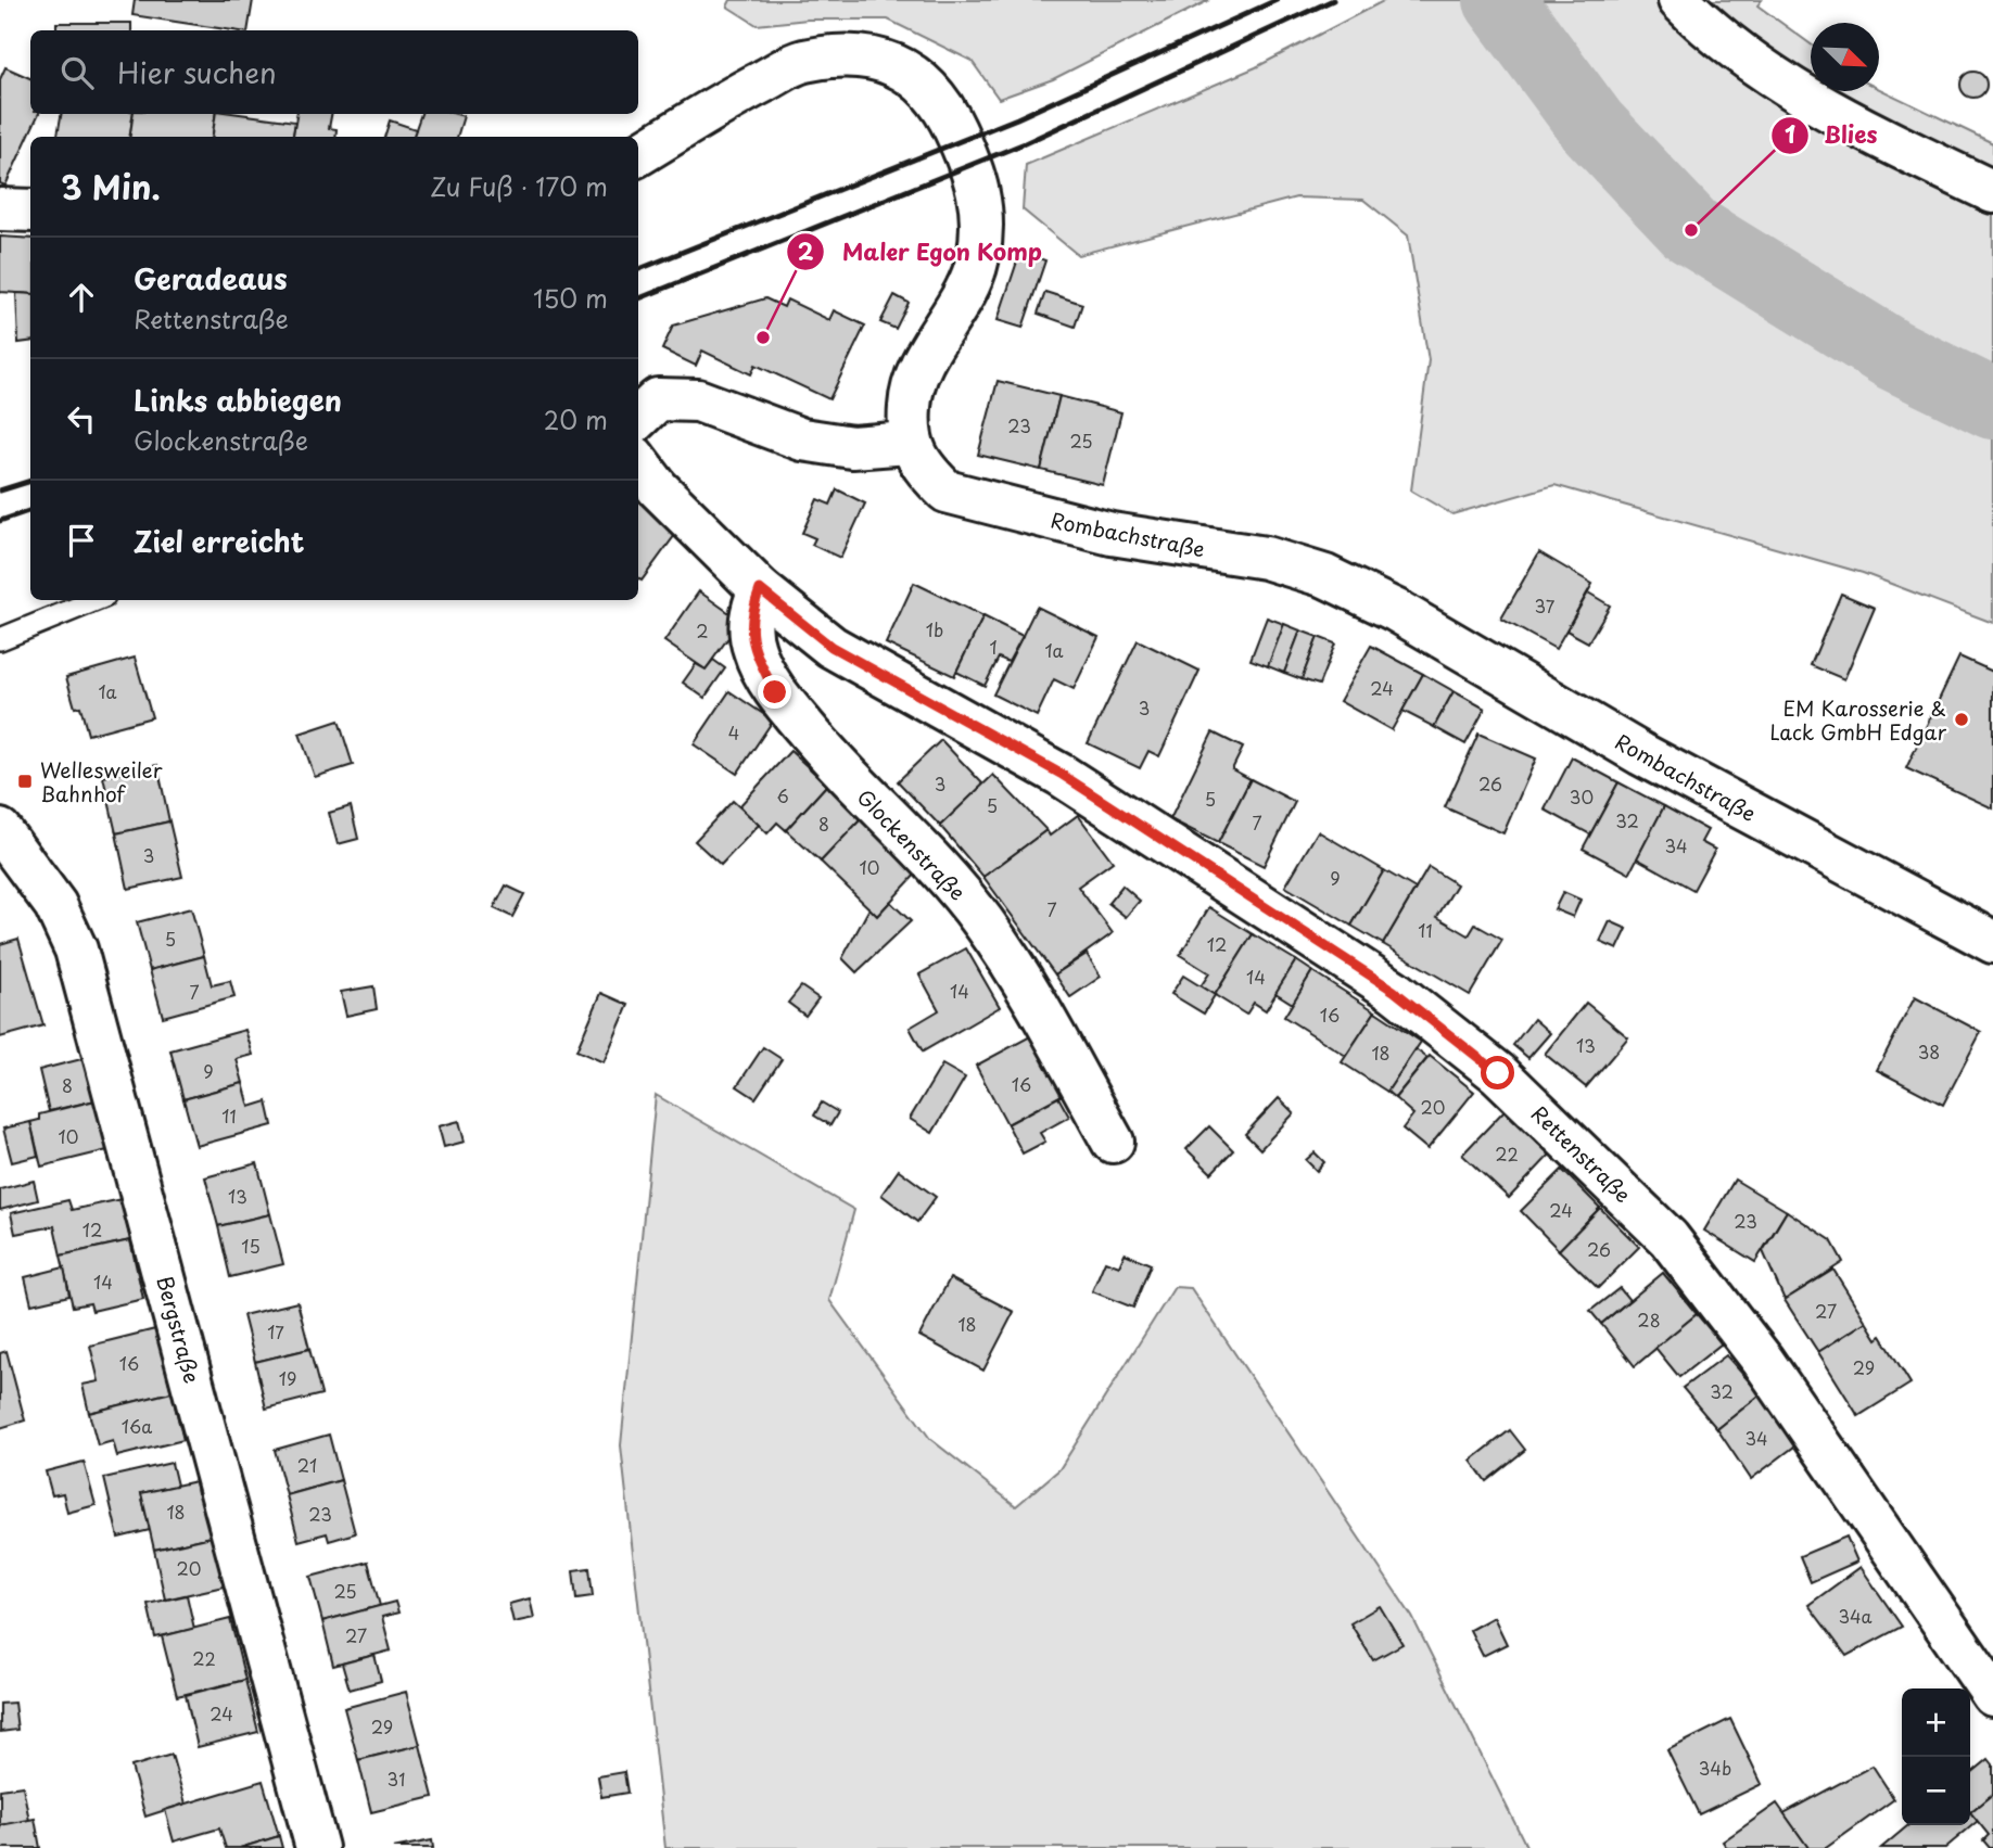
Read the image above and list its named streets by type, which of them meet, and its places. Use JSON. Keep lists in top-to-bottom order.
{
  "streets": {
    "street": [
      "Rombachstraße",
      "Glockenstraße",
      "Rettenstraße",
      "Bergstraße"
    ]
  },
  "crossings": [
    ["Glockenstraße", "Rettenstraße"]
  ],
  "places": {
    "other": ["Blies", "Maler Egon Komp", "EM Karosserie & Lack GmbH Edgar"],
    "transit": ["Wellesweiler Bahnhof"]
  },
  "house_numbers": [
    "23",
    "25",
    "37",
    "1b",
    "2",
    "1",
    "1a",
    "24",
    "1a",
    "3",
    "4",
    "3",
    "26",
    "6",
    "30",
    "5",
    "5",
    "32",
    "7",
    "8",
    "34",
    "3",
    "10",
    "9",
    "7",
    "11",
    "5",
    "12",
    "14",
    "14",
    "7",
    "16",
    "13",
    "38",
    "18",
    "9",
    "16",
    "8",
    "20",
    "11",
    "10",
    "22",
    "13",
    "24",
    "23",
    "12",
    "15",
    "26",
    "14",
    "27",
    "28",
    "18",
    "17",
    "16",
    "29",
    "19",
    "32",
    "16a",
    "34",
    "21",
    "18",
    "23",
    "20",
    "25",
    "34a",
    "27",
    "22",
    "24",
    "29",
    "34b",
    "31"
  ],
  "north": "bottom right",
  "page": {
    "search": "Hier suchen",
    "heading": ["3 Min.", "Zu Fuß · 170 m"],
    "list": [
      ["Geradeaus", "Rettenstraße", "150 m"],
      ["Links abbiegen", "Glockenstraße", "20 m"],
      "Ziel erreicht"
    ],
    "map_buttons": ["+", "−"]
  }
}
